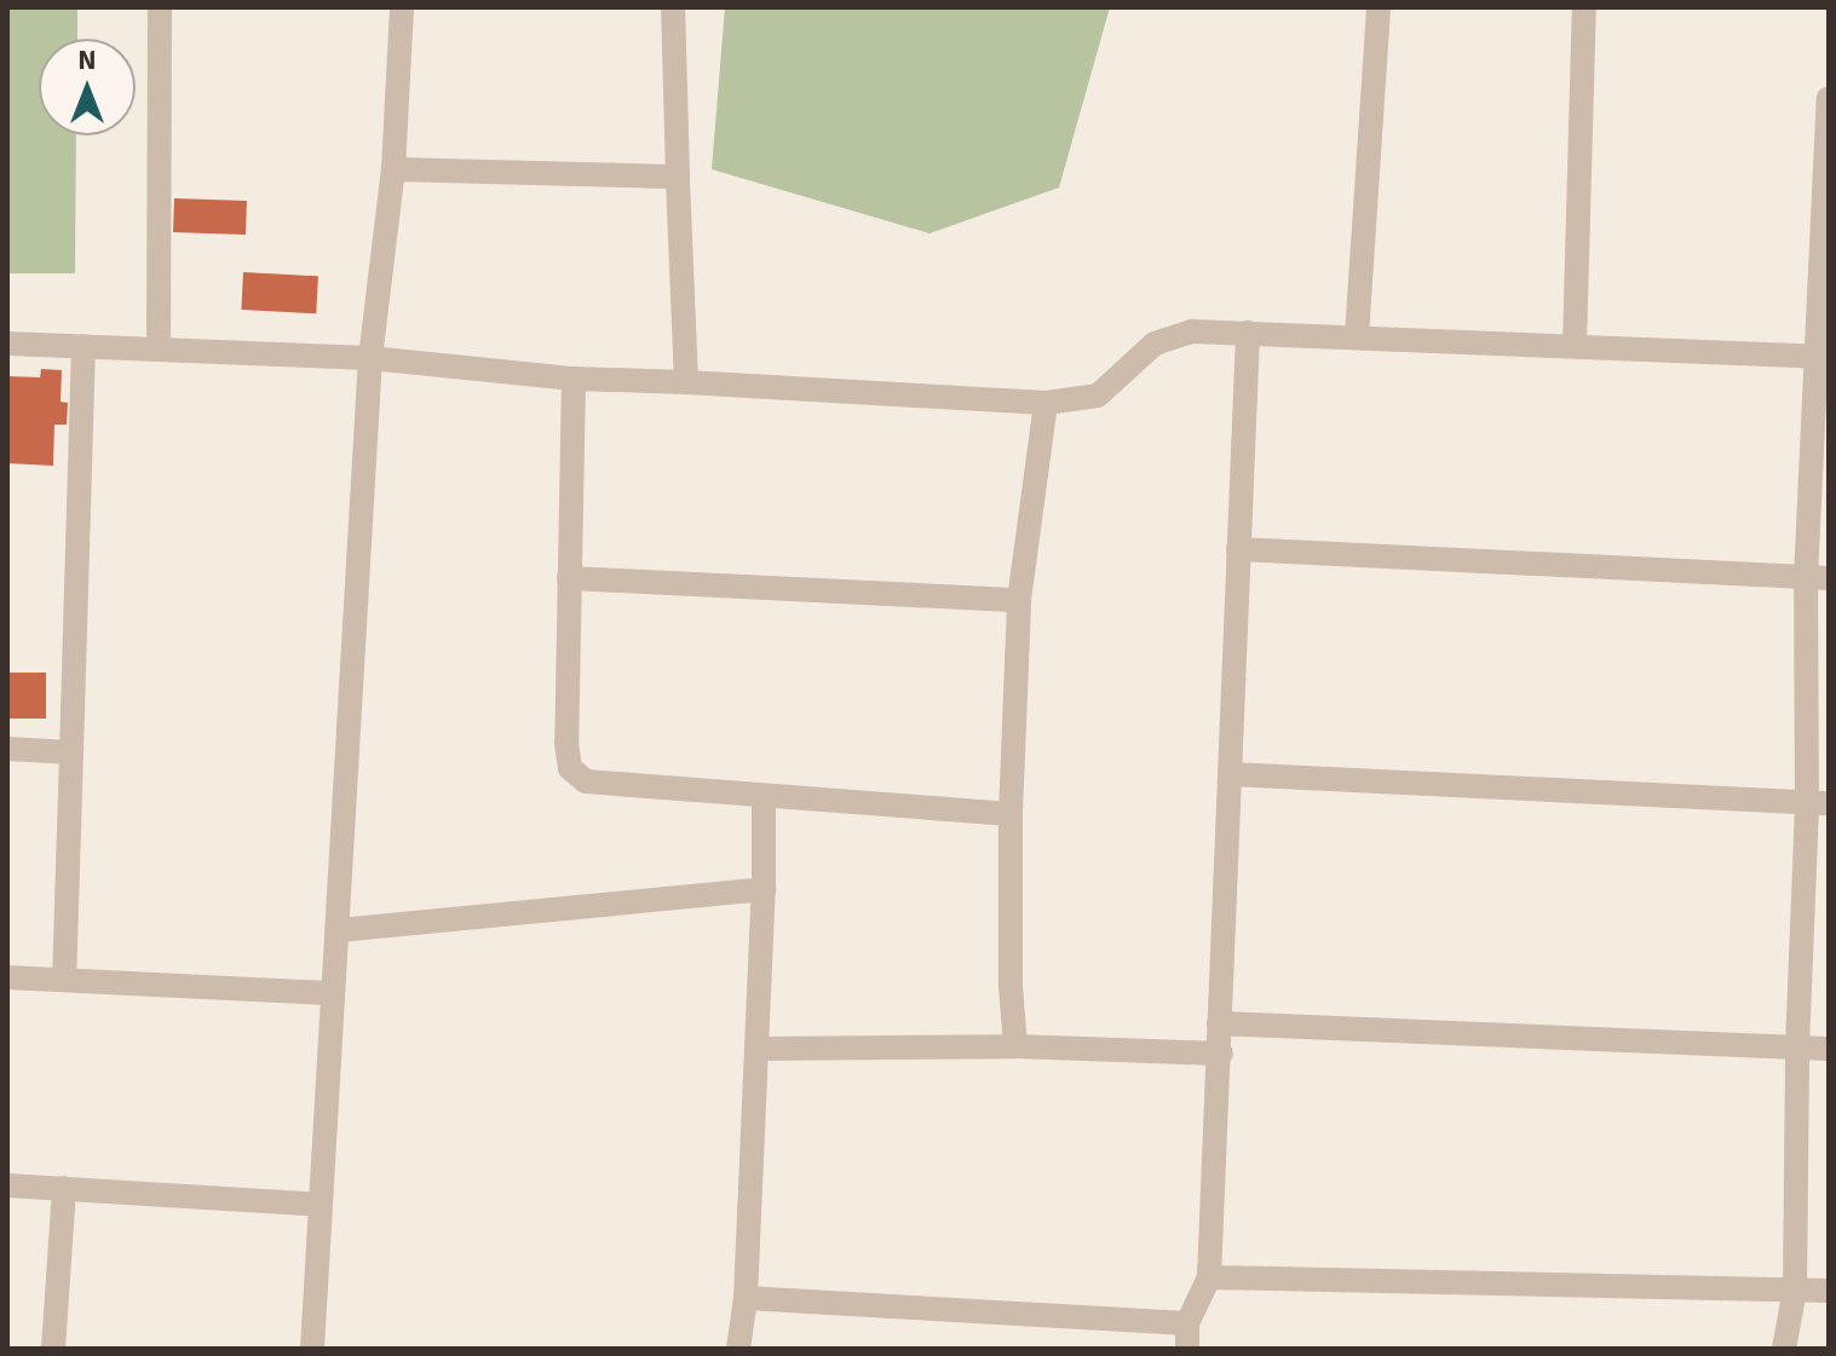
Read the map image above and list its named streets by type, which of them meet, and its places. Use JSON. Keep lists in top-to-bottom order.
{
  "north": "top"
}
